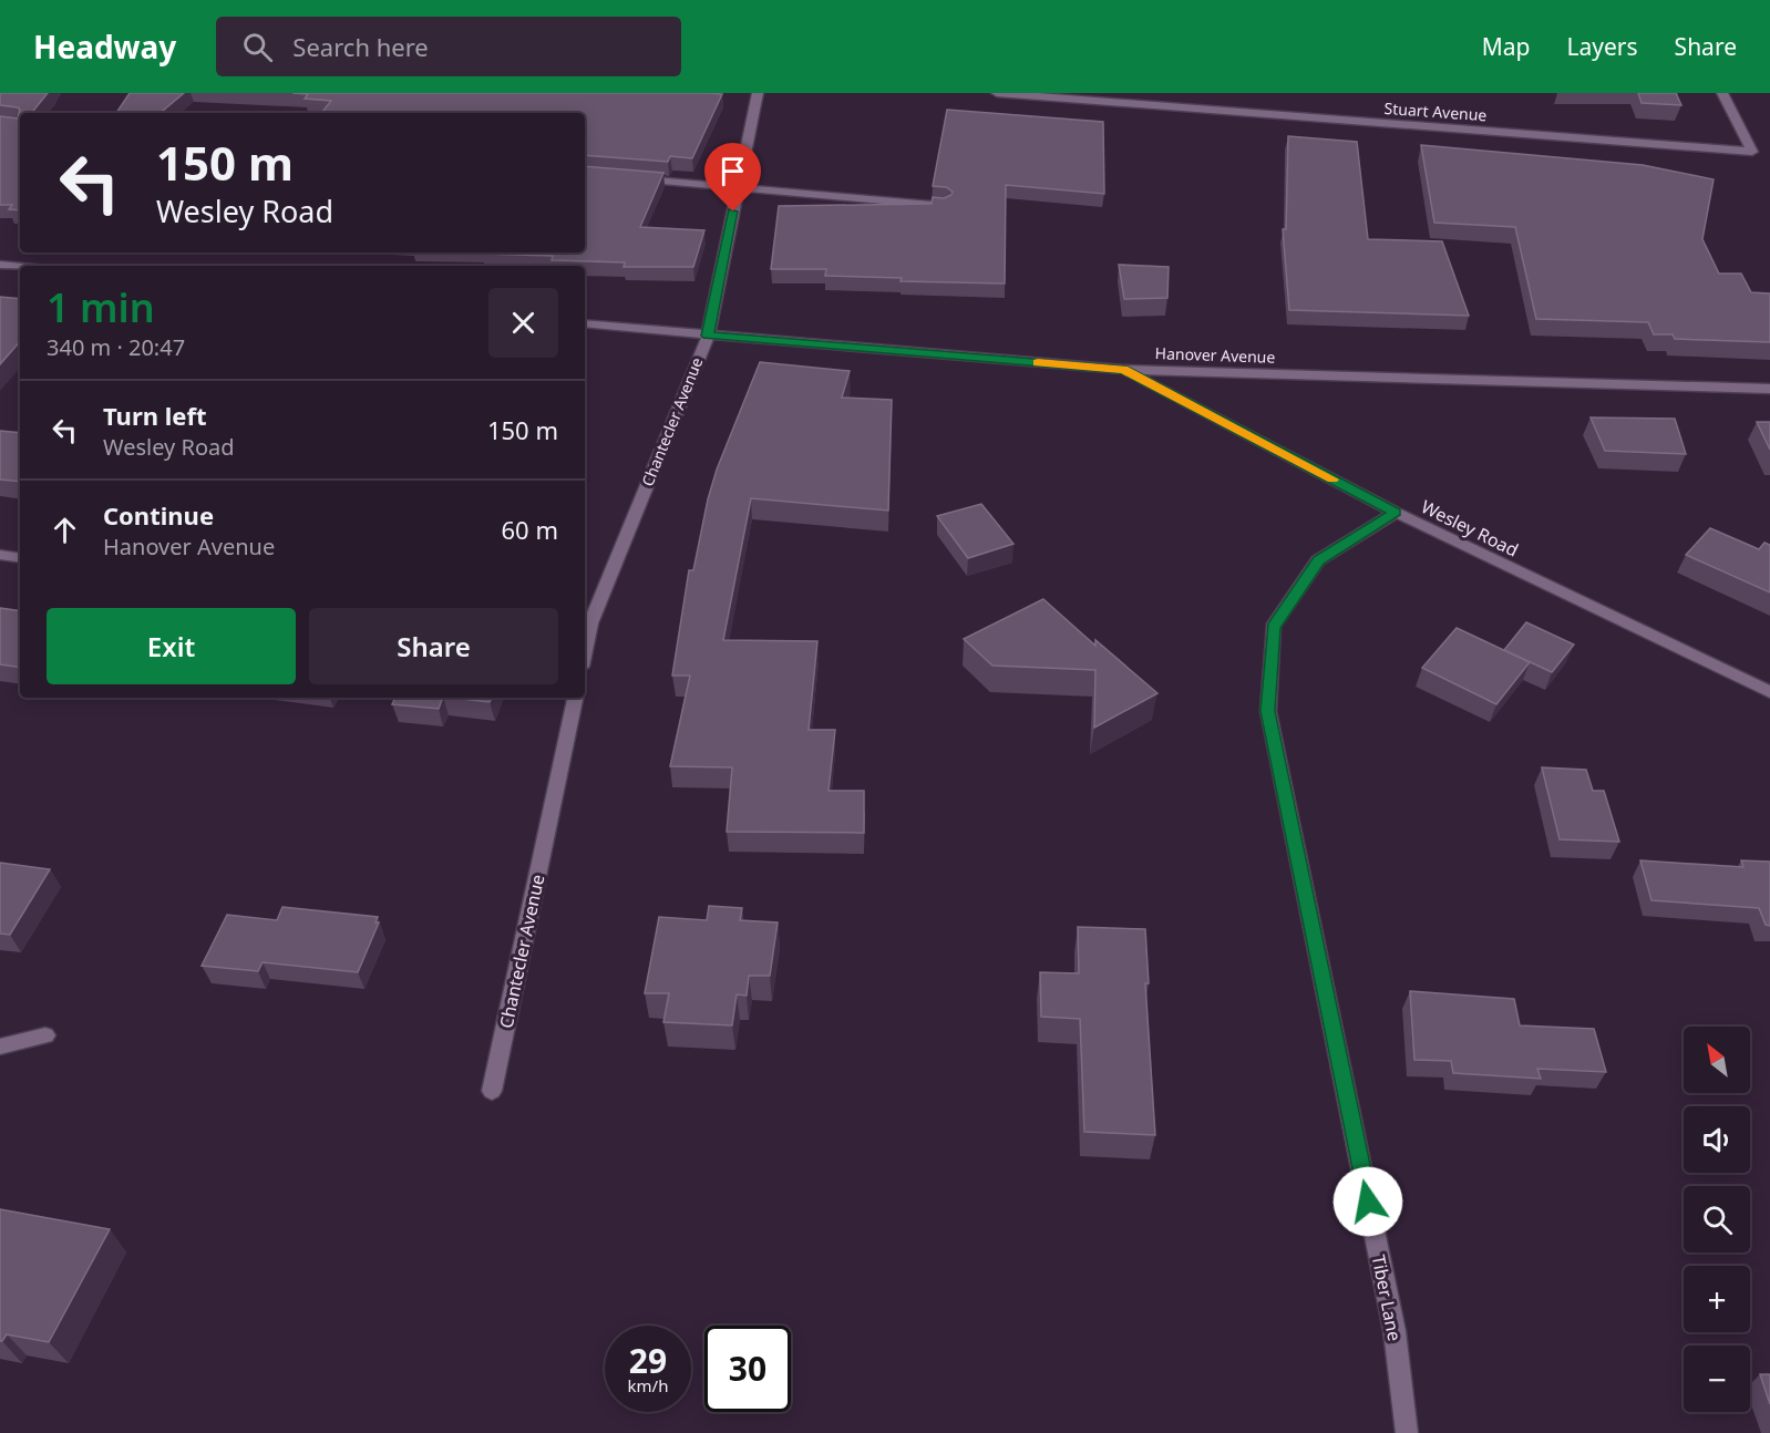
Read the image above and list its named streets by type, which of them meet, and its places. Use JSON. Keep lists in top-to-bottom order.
{
  "streets": {
    "street": [
      "Stuart Avenue",
      "Hanover Avenue",
      "Chantecler Avenue",
      "Wesley Road",
      "Tiber Lane"
    ]
  },
  "crossings": [
    ["Hanover Avenue", "Chantecler Avenue"],
    ["Hanover Avenue", "Wesley Road"],
    ["Wesley Road", "Tiber Lane"]
  ],
  "north": "top left",
  "page": {
    "header": "Headway",
    "search": "Search here",
    "nav": ["Map", "Layers", "Share"],
    "turn": ["150 m", "Wesley Road"],
    "heading": ["1 min", "340 m · 20:47"],
    "list": [
      {
        "name": "Turn left",
        "note": "Wesley Road",
        "value": "150 m"
      },
      {
        "name": "Continue",
        "note": "Hanover Avenue",
        "value": "60 m"
      }
    ],
    "buttons": ["Exit", "Share"],
    "map_buttons": ["+", "−"],
    "speed": "29 km/h",
    "limit": "30"
  }
}
